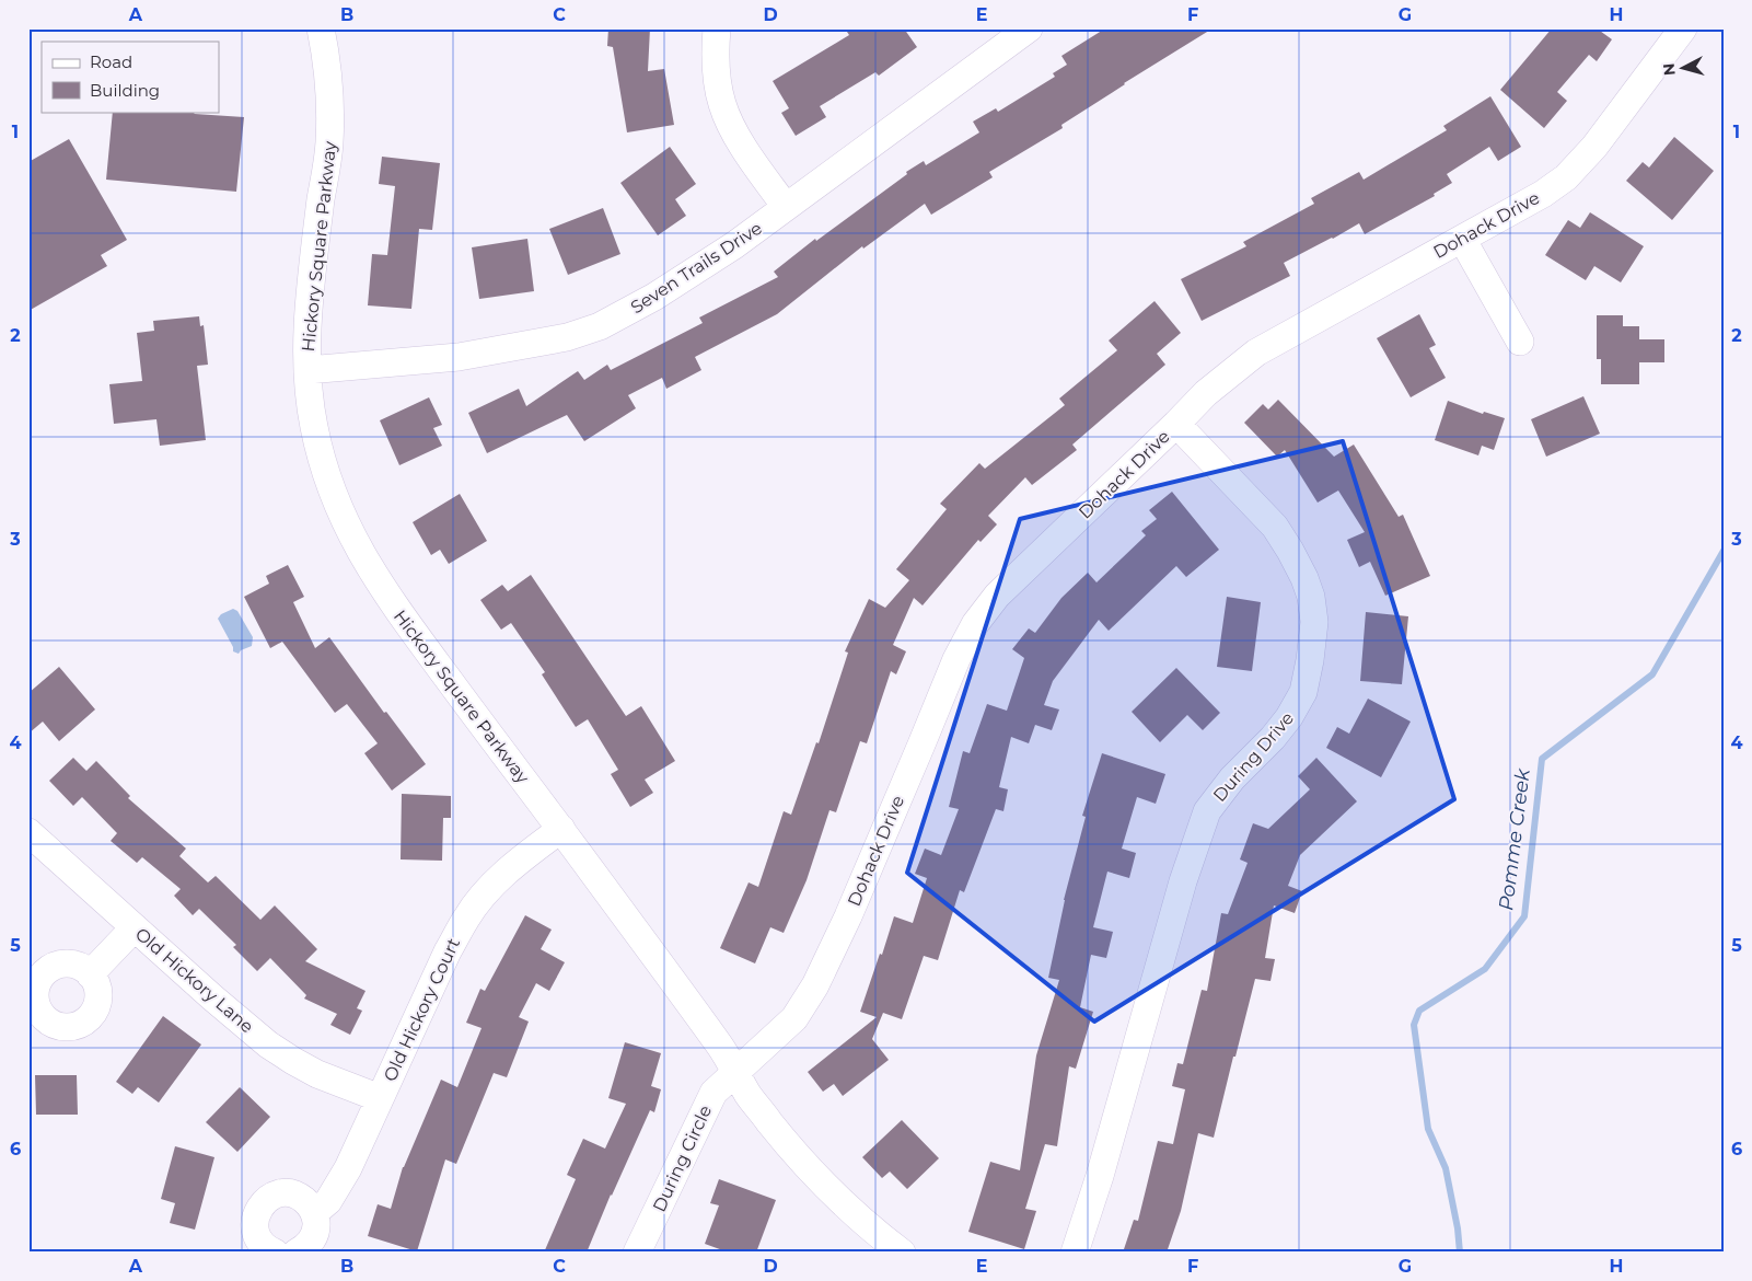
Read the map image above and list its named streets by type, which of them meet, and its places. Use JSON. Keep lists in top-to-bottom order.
{
  "streets": {
    "street": [
      "Dohack Drive",
      "Hickory Square Parkway",
      "Seven Trails Drive",
      "During Drive",
      "Old Hickory Lane",
      "Old Hickory Court",
      "During Circle"
    ]
  },
  "crossings": [
    ["Dohack Drive", "Hickory Square Parkway"],
    ["Dohack Drive", "During Drive"],
    ["Dohack Drive", "During Circle"],
    ["Hickory Square Parkway", "Seven Trails Drive"],
    ["Hickory Square Parkway", "Old Hickory Court"],
    ["Hickory Square Parkway", "During Circle"],
    ["Old Hickory Lane", "Old Hickory Court"]
  ],
  "water": ["Pomme Creek"],
  "legend": ["Road", "Building"],
  "north": "left",
  "grid": {
    "columns": [
      "A",
      "B",
      "C",
      "D",
      "E",
      "F",
      "G",
      "H"
    ],
    "rows": [
      "1",
      "2",
      "3",
      "4",
      "5",
      "6"
    ]
  }
}
